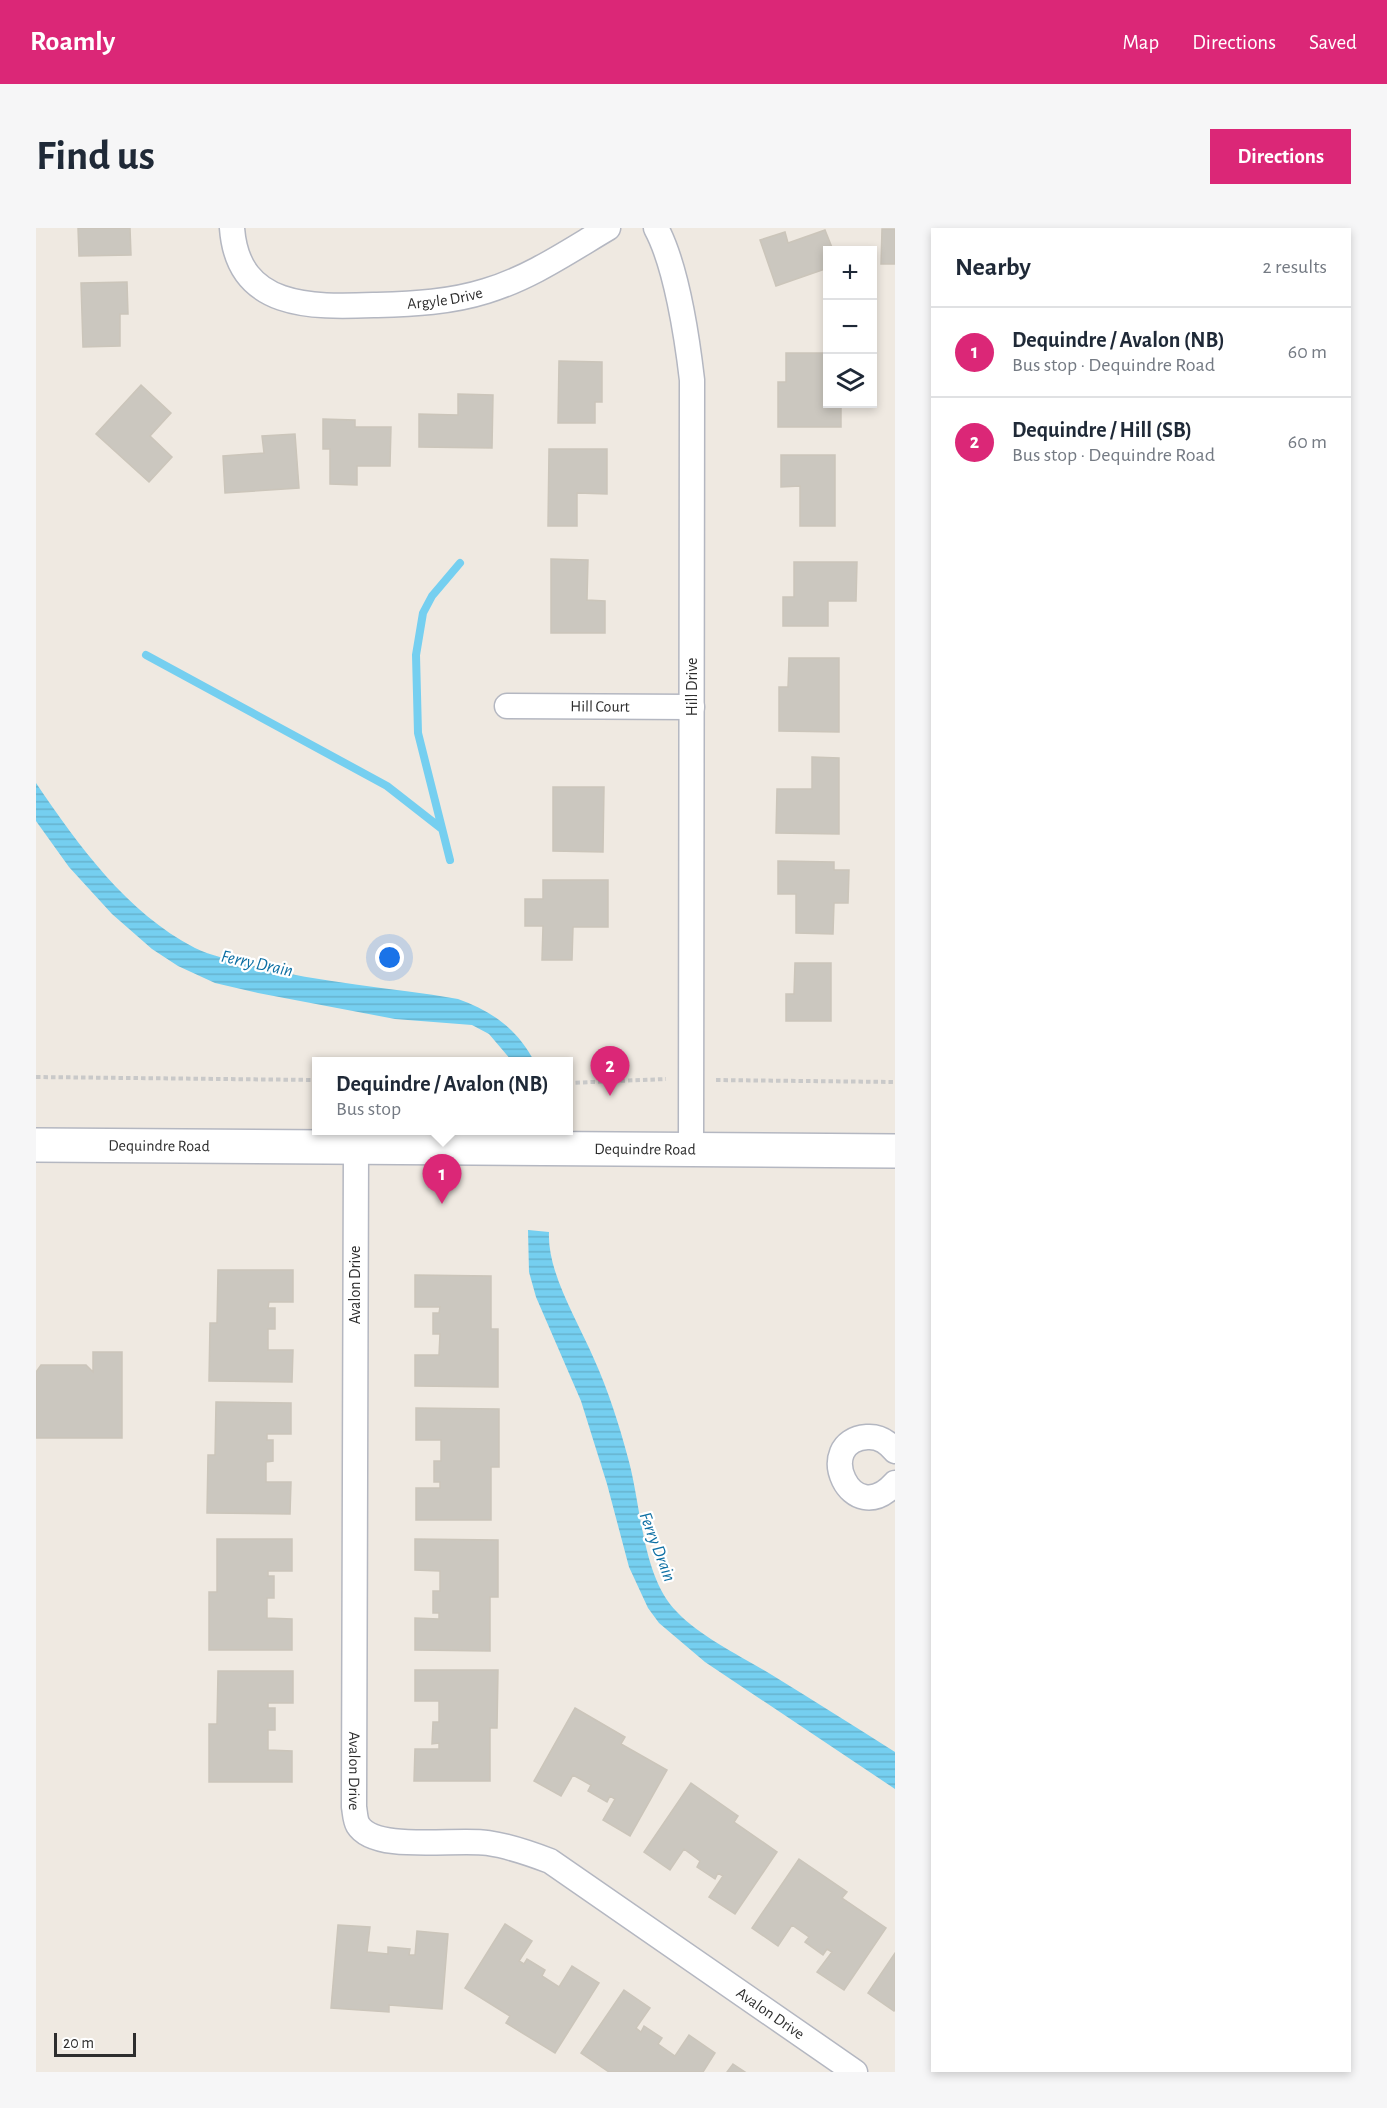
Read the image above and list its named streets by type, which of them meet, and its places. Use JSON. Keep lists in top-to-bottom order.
{
  "streets": {
    "main road": ["Dequindre Road"],
    "street": [
      "Argyle Drive",
      "Hill Drive",
      "Hill Court",
      "Avalon Drive"
    ]
  },
  "crossings": [
    ["Hill Drive", "Hill Court"],
    ["Hill Drive", "Dequindre Road"],
    ["Dequindre Road", "Avalon Drive"]
  ],
  "water": ["Ferry Drain"],
  "scale_bar": "20 m",
  "page": {
    "header": "Roamly",
    "nav": ["Map", "Directions", "Saved"],
    "buttons": "Directions",
    "title": "Find us",
    "heading": ["Nearby", "2 results"],
    "map_buttons": ["+", "−"],
    "list": [
      {
        "mark": "1",
        "name": "Dequindre / Avalon (NB)",
        "note": "Bus stop · Dequindre Road",
        "value": "60 m"
      },
      {
        "mark": "2",
        "name": "Dequindre / Hill (SB)",
        "note": "Bus stop · Dequindre Road",
        "value": "60 m"
      }
    ],
    "pins": ["2", "1"],
    "popup": ["Dequindre / Avalon (NB)", "Bus stop"],
    "scale": "20 m"
  }
}
